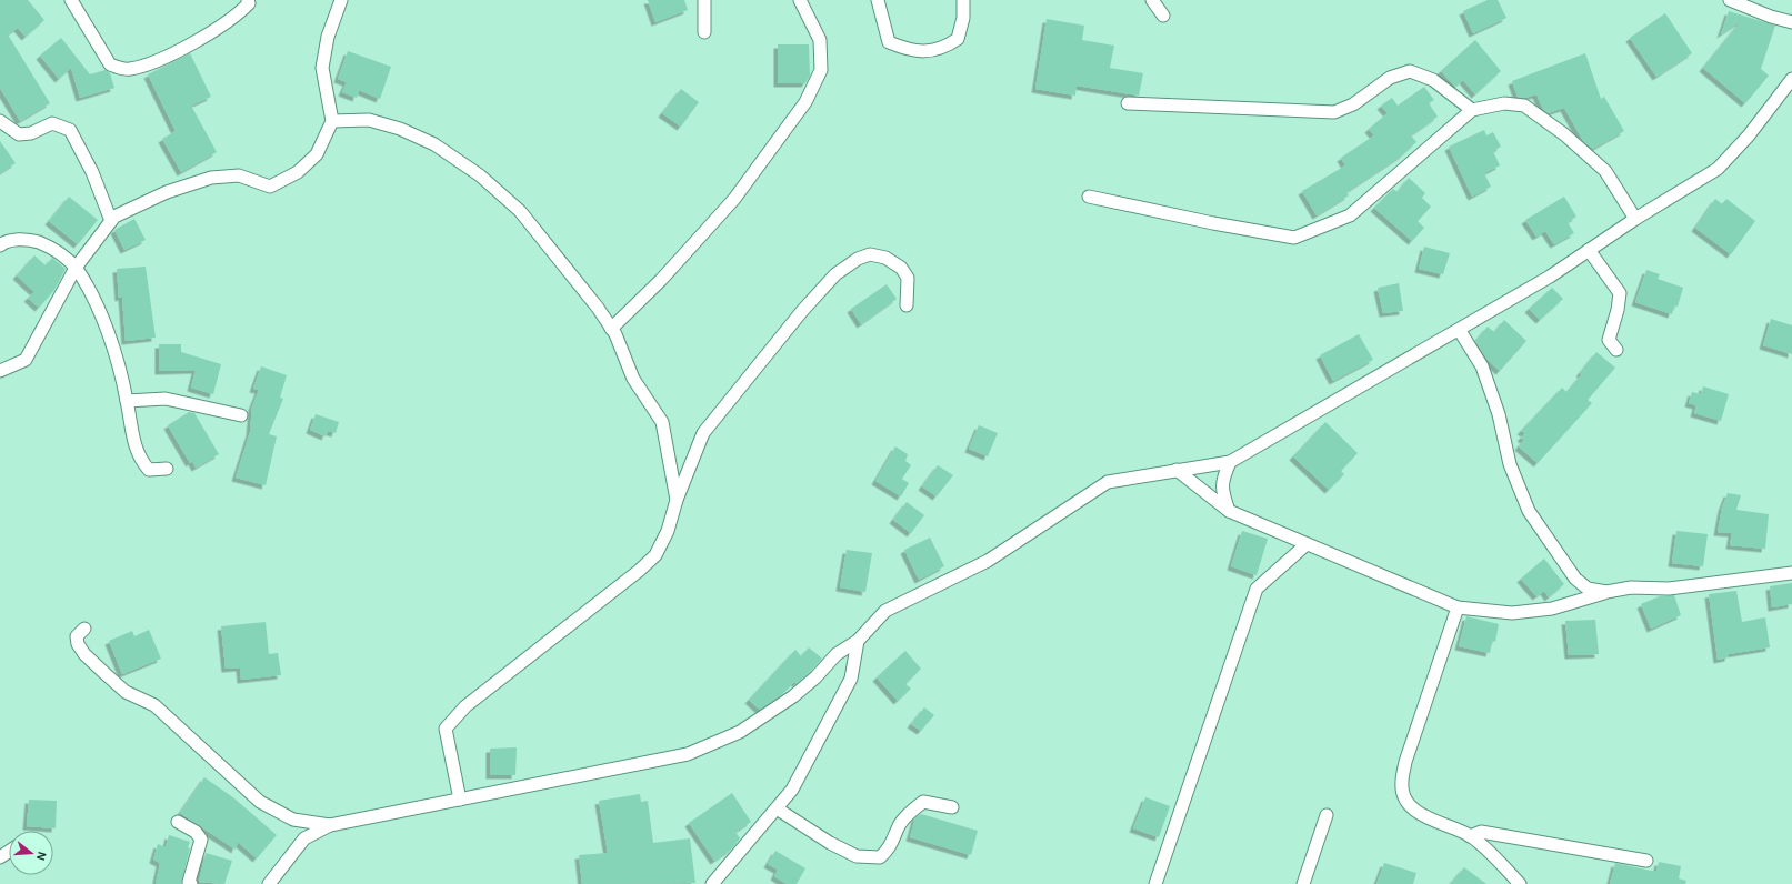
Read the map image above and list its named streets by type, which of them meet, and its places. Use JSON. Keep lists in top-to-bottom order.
{
  "north": "right"
}
